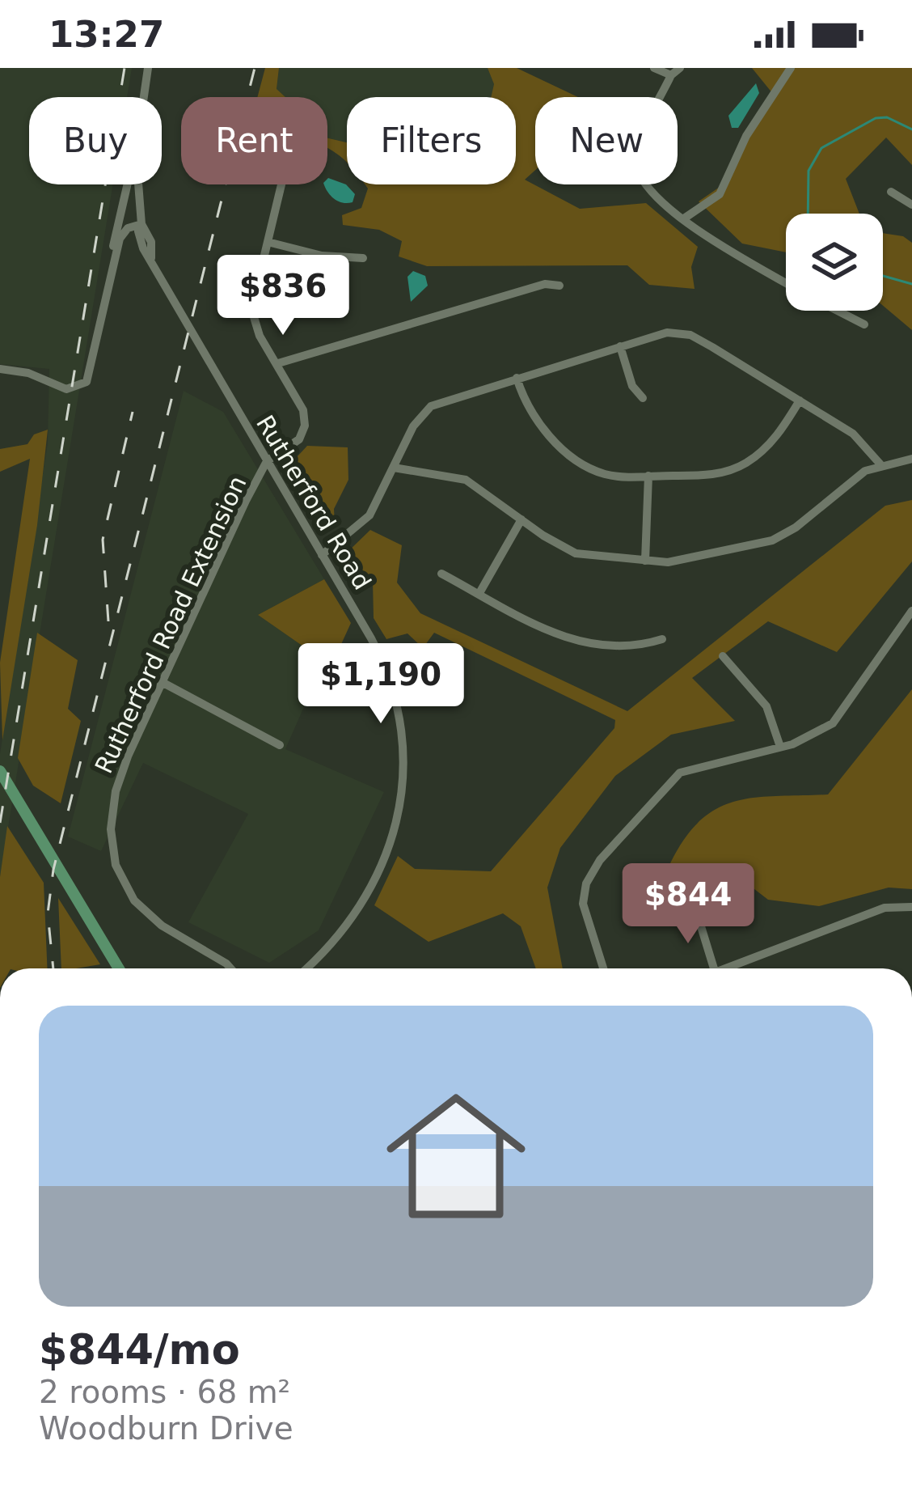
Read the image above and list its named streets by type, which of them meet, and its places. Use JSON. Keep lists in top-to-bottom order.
{
  "streets": {
    "street": ["Rutherford Road", "Rutherford Road Extension"]
  },
  "crossings": [
    ["Rutherford Road", "Rutherford Road Extension"]
  ],
  "page": {
    "status": "13:27",
    "chip": [
      "Buy",
      "Rent",
      "Filters",
      "New"
    ],
    "price": ["$836", "$1,190", "$844"],
    "list": [
      {
        "name": "$844/mo",
        "note": "2 rooms · 68 m² · Woodburn Drive"
      }
    ]
  }
}
